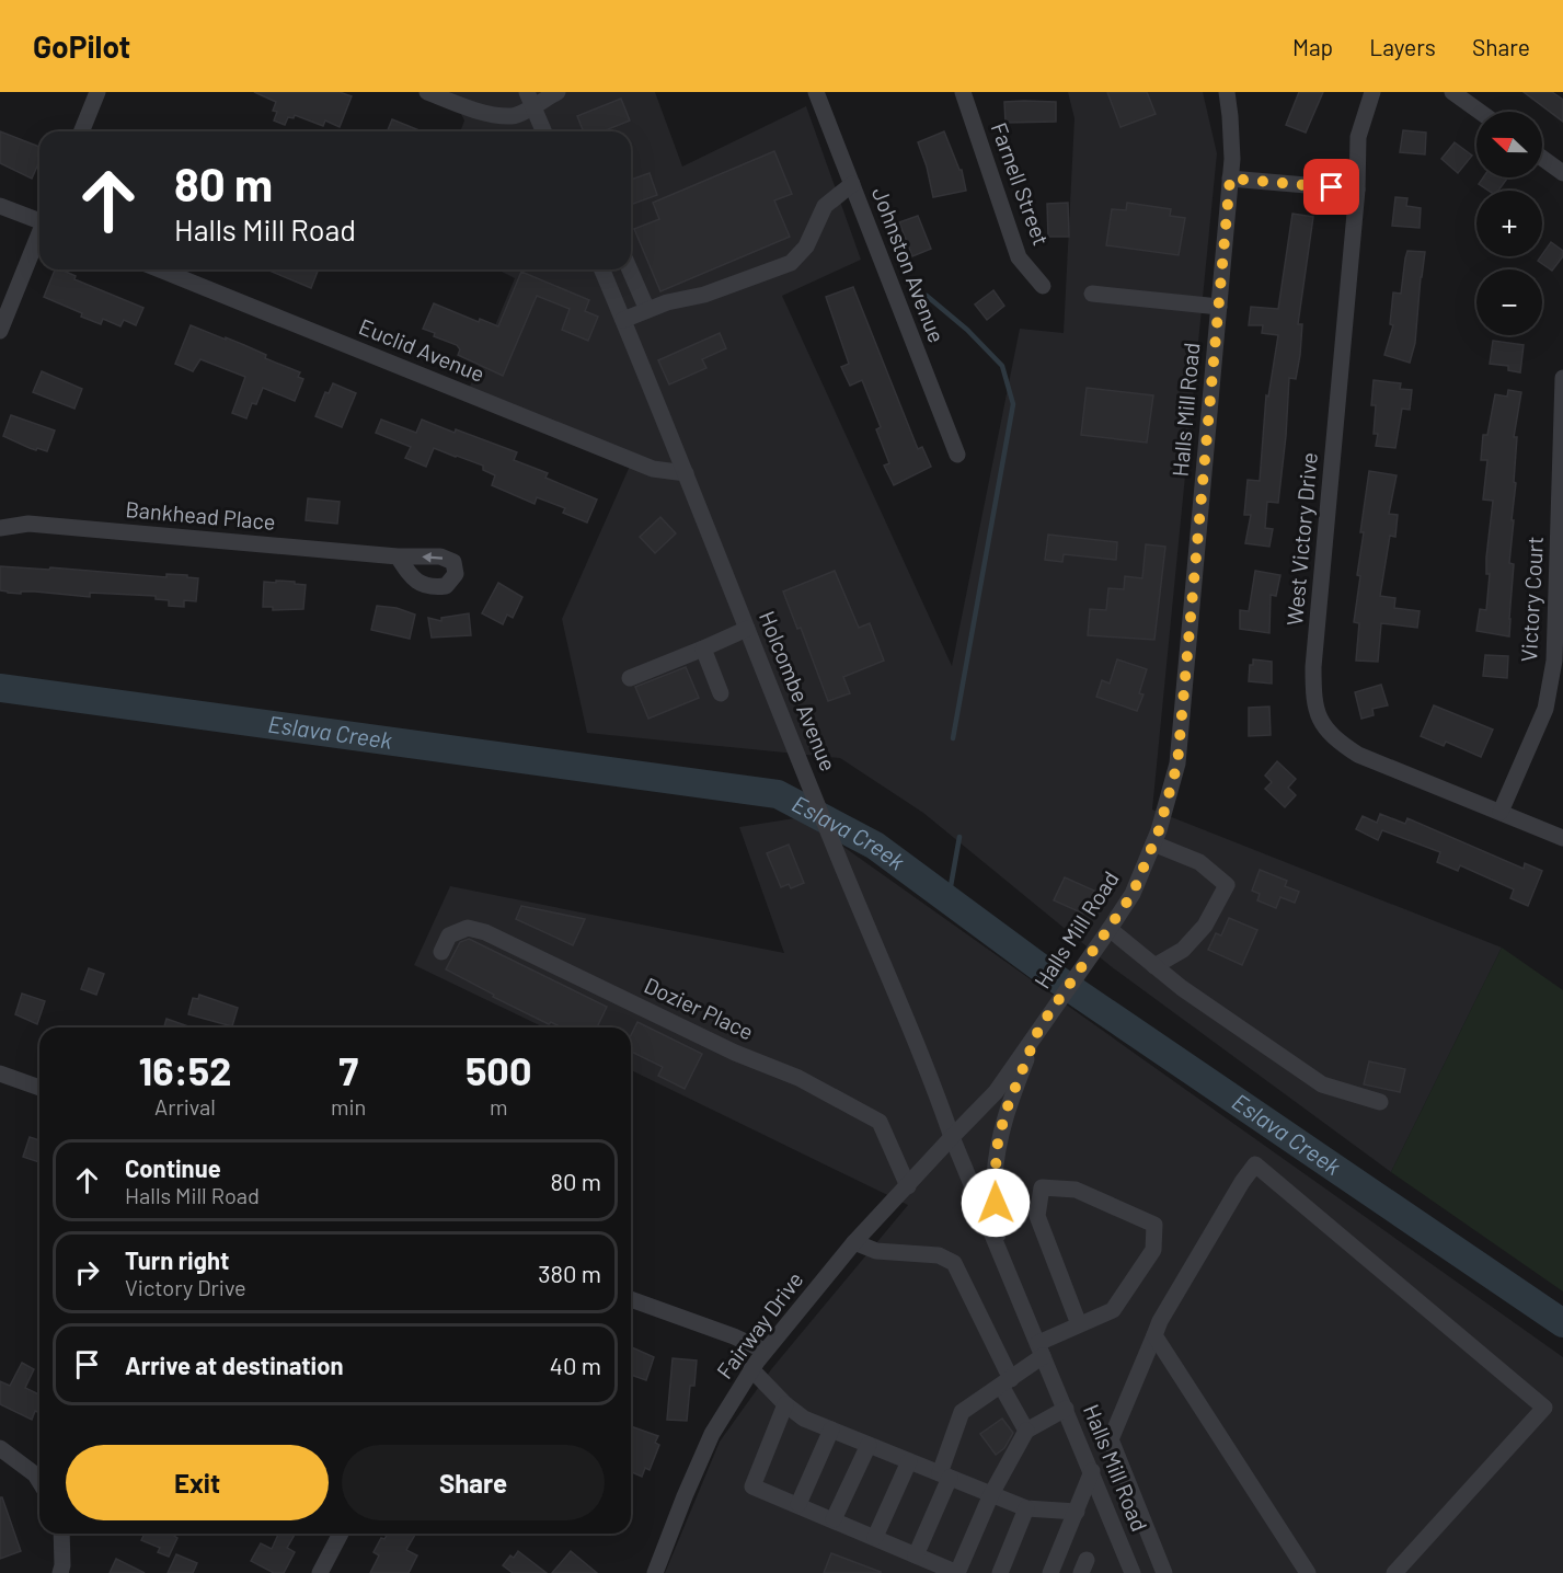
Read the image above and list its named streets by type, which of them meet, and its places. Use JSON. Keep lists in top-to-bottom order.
{
  "streets": {
    "street": [
      "Farnell Street",
      "Johnston Avenue",
      "Euclid Avenue",
      "Halls Mill Road",
      "Bankhead Place",
      "West Victory Drive",
      "Victory Court",
      "Holcombe Avenue",
      "Dozier Place",
      "Fairway Drive"
    ]
  },
  "crossings": [
    ["Euclid Avenue", "Holcombe Avenue"],
    ["Halls Mill Road", "Holcombe Avenue"],
    ["Halls Mill Road", "Fairway Drive"],
    ["West Victory Drive", "Victory Court"],
    ["Holcombe Avenue", "Fairway Drive"],
    ["Dozier Place", "Fairway Drive"]
  ],
  "water": ["Eslava Creek"],
  "north": "left",
  "page": {
    "header": "GoPilot",
    "nav": ["Map", "Layers", "Share"],
    "map_buttons": ["+", "−"],
    "turn": ["80 m", "Halls Mill Road"],
    "eta": [
      "16:52",
      "Arrival",
      "7",
      "min",
      "500",
      "m"
    ],
    "list": [
      {
        "name": "Continue",
        "note": "Halls Mill Road",
        "value": "80 m"
      },
      {
        "name": "Turn right",
        "note": "Victory Drive",
        "value": "380 m"
      },
      {
        "name": "Arrive at destination",
        "value": "40 m"
      }
    ],
    "buttons": ["Exit", "Share"]
  }
}
